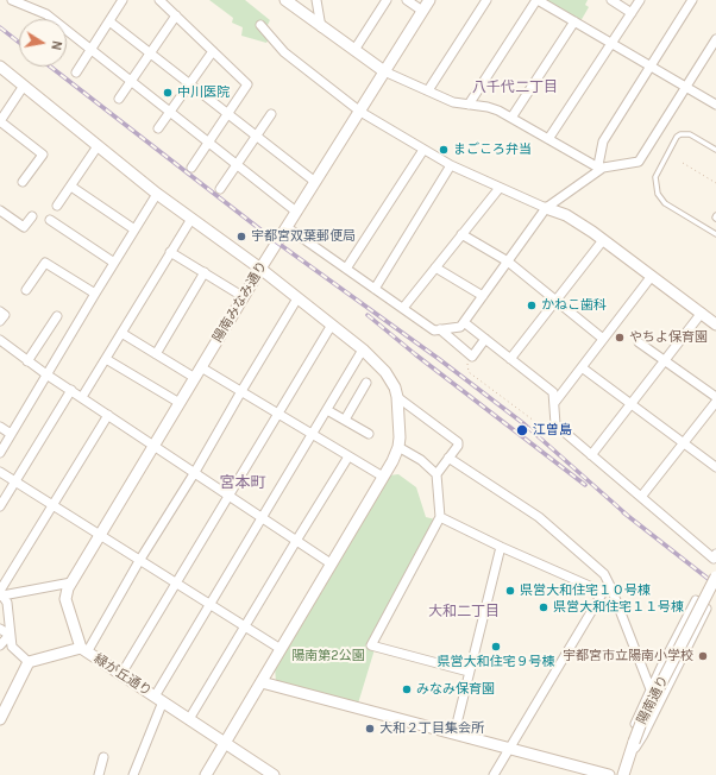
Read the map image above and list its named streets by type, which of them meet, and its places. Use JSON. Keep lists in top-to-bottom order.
{
  "streets": {
    "street": ["陽南みなみ通り", "緑が丘通り", "陽南通り"]
  },
  "districts": ["八千代二丁目", "宮本町", "大和二丁目"],
  "parks": ["陽南第2公園"],
  "places": [
    "中川医院",
    "まごころ弁当",
    "宇都宮双葉郵便局",
    "かねこ歯科",
    "やちよ保育園",
    "江曽島",
    "県営大和住宅１０号棟",
    "県営大和住宅１１号棟",
    "県営大和住宅９号棟",
    "宇都宮市立陽南小学校",
    "みなみ保育園",
    "大和２丁目集会所"
  ],
  "north": "right"
}
